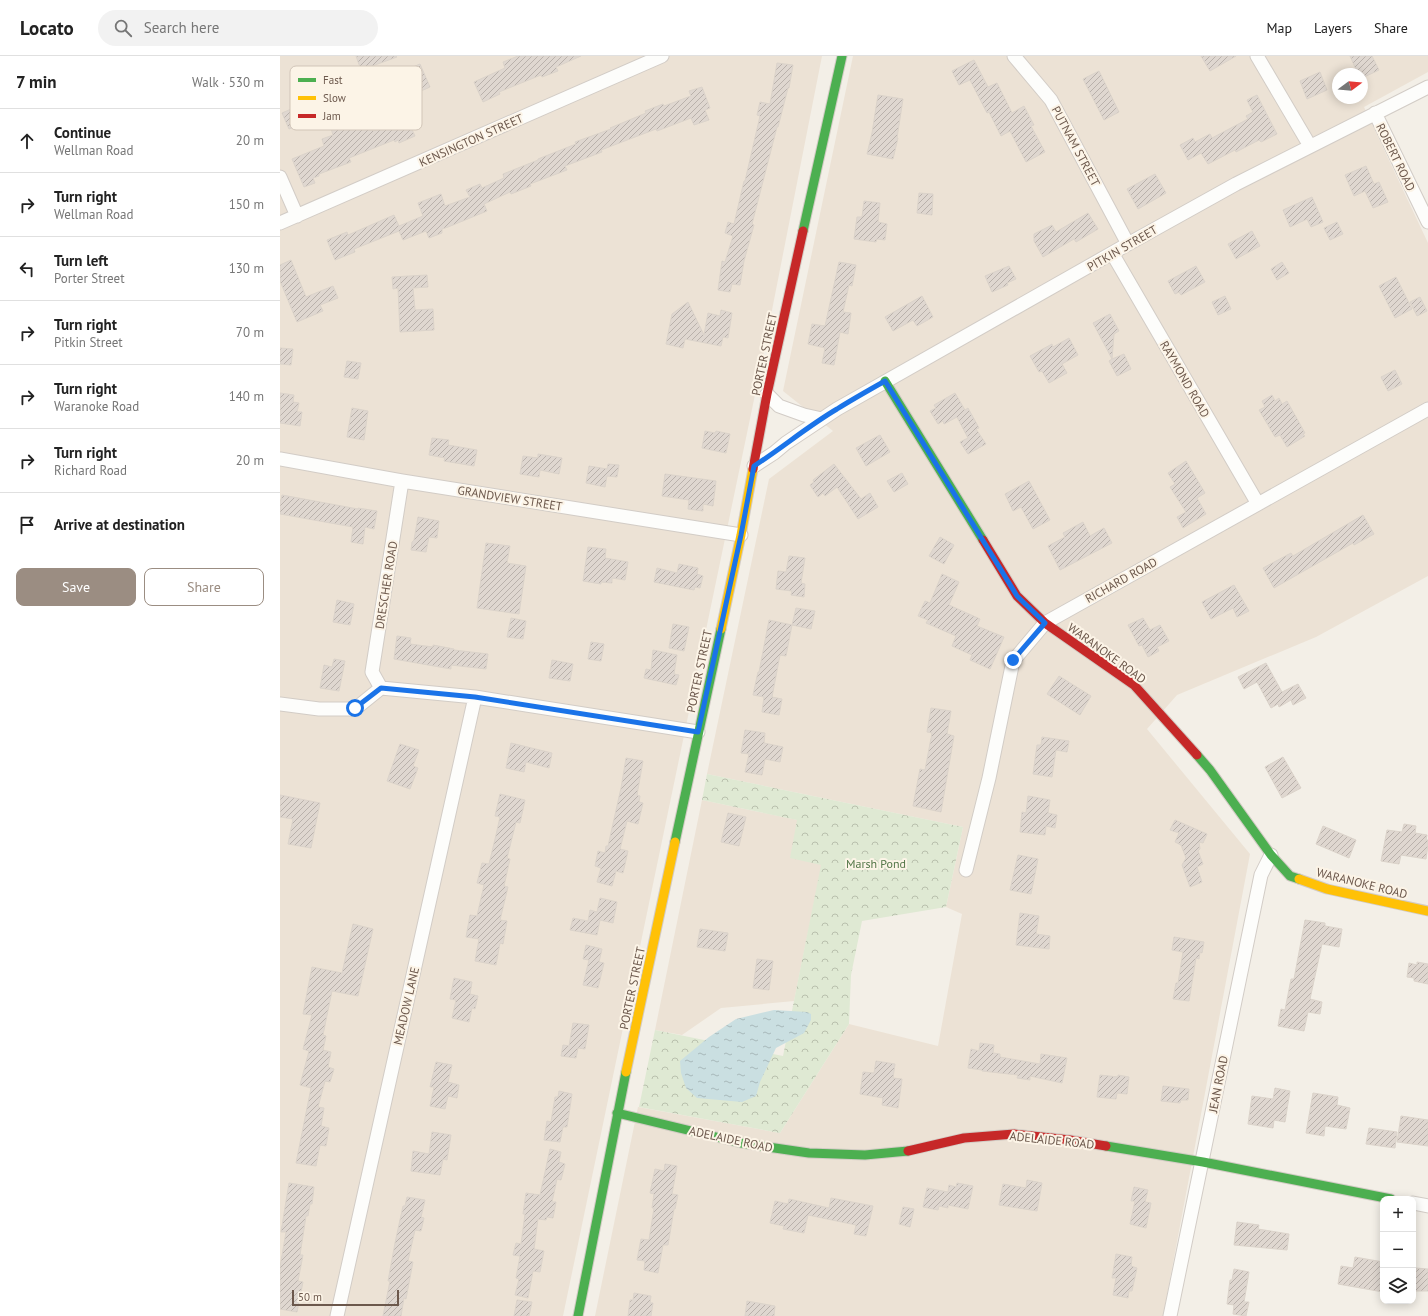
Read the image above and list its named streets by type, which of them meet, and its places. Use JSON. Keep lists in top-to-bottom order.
{
  "streets": {
    "street": [
      "KENSINGTON STREET",
      "PUTNAM STREET",
      "ROBERT ROAD",
      "PITKIN STREET",
      "PORTER STREET",
      "RAYMOND ROAD",
      "GRANDVIEW STREET",
      "RICHARD ROAD",
      "DRESCHER ROAD",
      "WARANOKE ROAD",
      "MEADOW LANE",
      "JEAN ROAD",
      "ADELAIDE ROAD"
    ]
  },
  "crossings": [
    ["PUTNAM STREET", "PITKIN STREET"],
    ["ROBERT ROAD", "PITKIN STREET"],
    ["PITKIN STREET", "PORTER STREET"],
    ["PITKIN STREET", "RAYMOND ROAD"],
    ["PITKIN STREET", "WARANOKE ROAD"],
    ["PORTER STREET", "GRANDVIEW STREET"],
    ["PORTER STREET", "ADELAIDE ROAD"],
    ["RAYMOND ROAD", "RICHARD ROAD"],
    ["GRANDVIEW STREET", "DRESCHER ROAD"],
    ["RICHARD ROAD", "WARANOKE ROAD"],
    ["WARANOKE ROAD", "JEAN ROAD"],
    ["JEAN ROAD", "ADELAIDE ROAD"]
  ],
  "parks": ["Marsh Pond"],
  "legend": ["Fast", "Slow", "Jam"],
  "scale_bar": "50 m",
  "north": "right",
  "page": {
    "header": "Locato",
    "search": "Search here",
    "nav": ["Map", "Layers", "Share"],
    "heading": ["7 min", "Walk · 530 m"],
    "list": [
      ["Continue", "Wellman Road", "20 m"],
      ["Turn right", "Wellman Road", "150 m"],
      ["Turn left", "Porter Street", "130 m"],
      ["Turn right", "Pitkin Street", "70 m"],
      ["Turn right", "Waranoke Road", "140 m"],
      ["Turn right", "Richard Road", "20 m"],
      "Arrive at destination"
    ],
    "buttons": ["Save", "Share"],
    "map_buttons": ["+", "−"],
    "scale": "50 m"
  }
}
